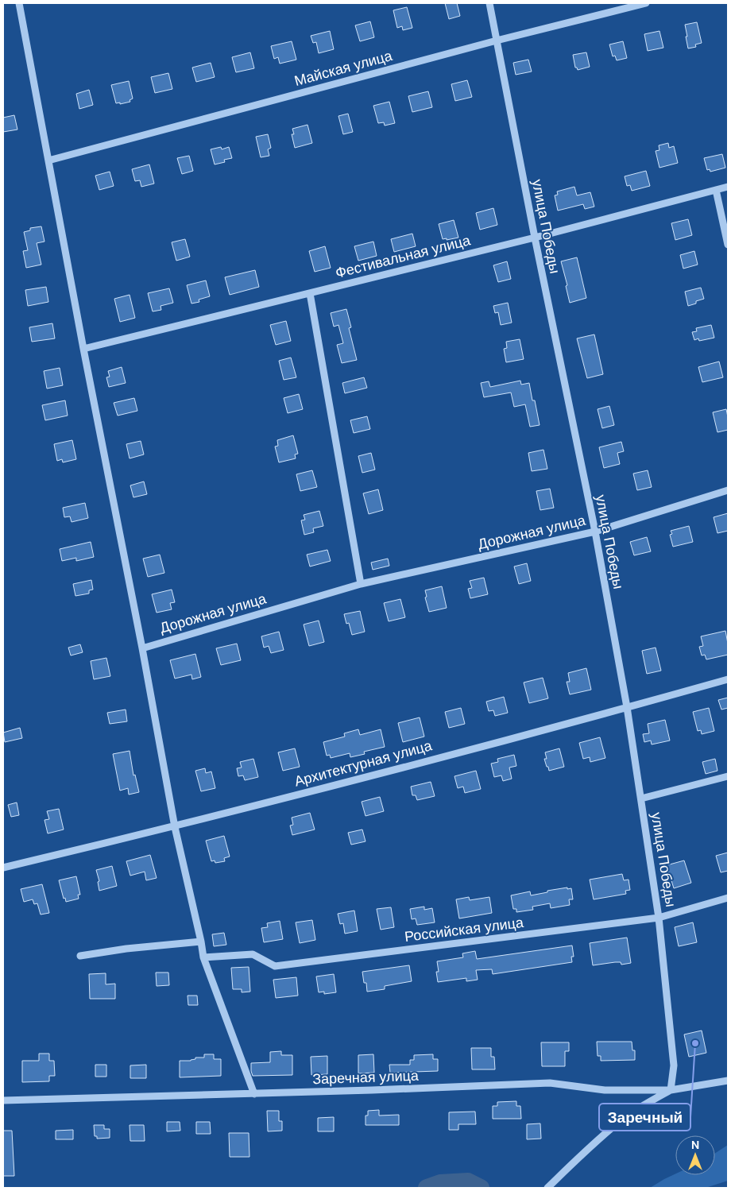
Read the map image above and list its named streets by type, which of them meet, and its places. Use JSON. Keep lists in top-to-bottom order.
{
  "streets": {
    "street": [
      "Майская улица",
      "улица Победы",
      "Фестивальная улица",
      "Дорожная улица",
      "Архитектурная улица",
      "Российская улица",
      "Заречная улица"
    ]
  },
  "crossings": [
    ["Майская улица", "улица Победы"],
    ["улица Победы", "Фестивальная улица"],
    ["улица Победы", "Дорожная улица"],
    ["улица Победы", "Архитектурная улица"],
    ["улица Победы", "Российская улица"],
    ["улица Победы", "Заречная улица"]
  ],
  "places": ["Заречный"],
  "north": "top"
}
